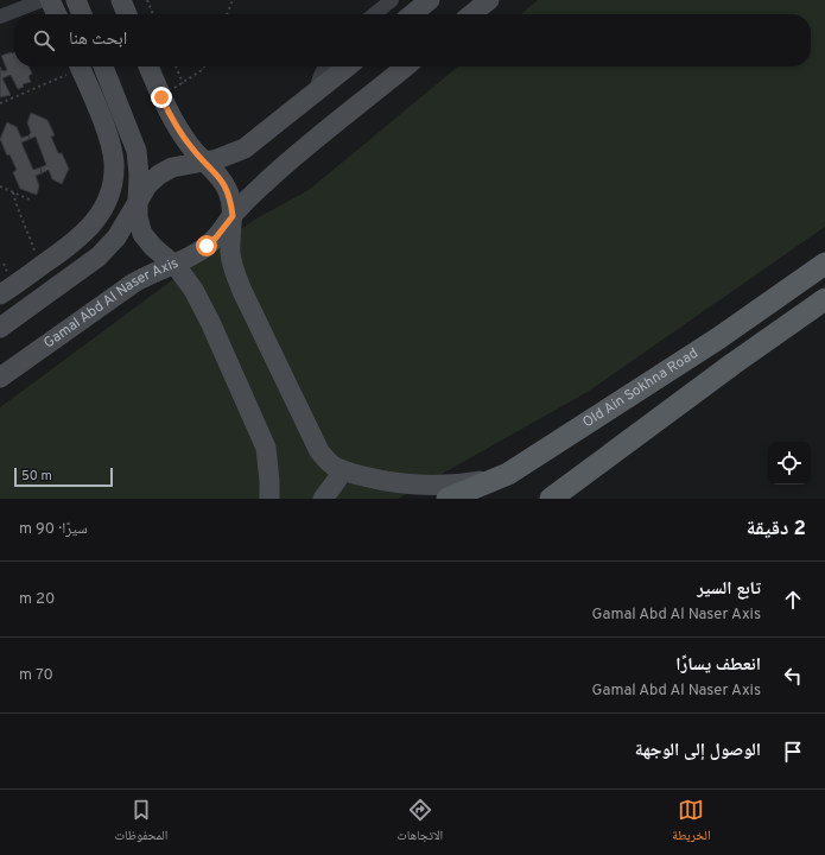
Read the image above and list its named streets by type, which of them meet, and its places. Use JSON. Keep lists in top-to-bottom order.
{
  "streets": {
    "main road": ["Gamal Abd Al Naser Axis", "Old Ain Sokhna Road"]
  },
  "scale_bar": "50 m",
  "page": {
    "search": "ابحث هنا",
    "scale": "50 m",
    "heading": ["2 دقيقة", "سيرًا · 90 m"],
    "list": [
      ["تابع السير", "Gamal Abd Al Naser Axis", "20 m"],
      ["انعطف يسارًا", "Gamal Abd Al Naser Axis", "70 m"],
      "الوصول إلى الوجهة"
    ],
    "nav": ["الخريطة", "الاتجاهات", "المحفوظات"]
  }
}
